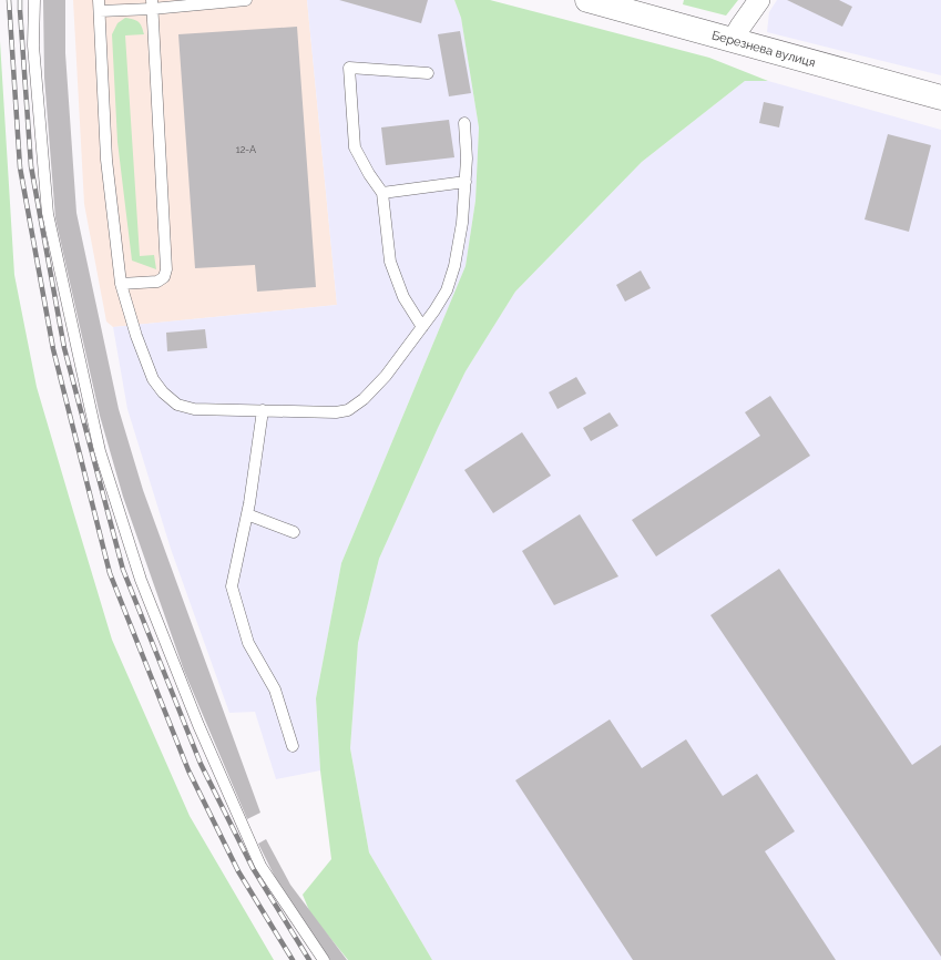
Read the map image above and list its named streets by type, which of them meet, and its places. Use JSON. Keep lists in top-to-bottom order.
{
  "streets": {
    "street": ["Березнева вулиця"]
  },
  "house_numbers": ["12-А"]
}
